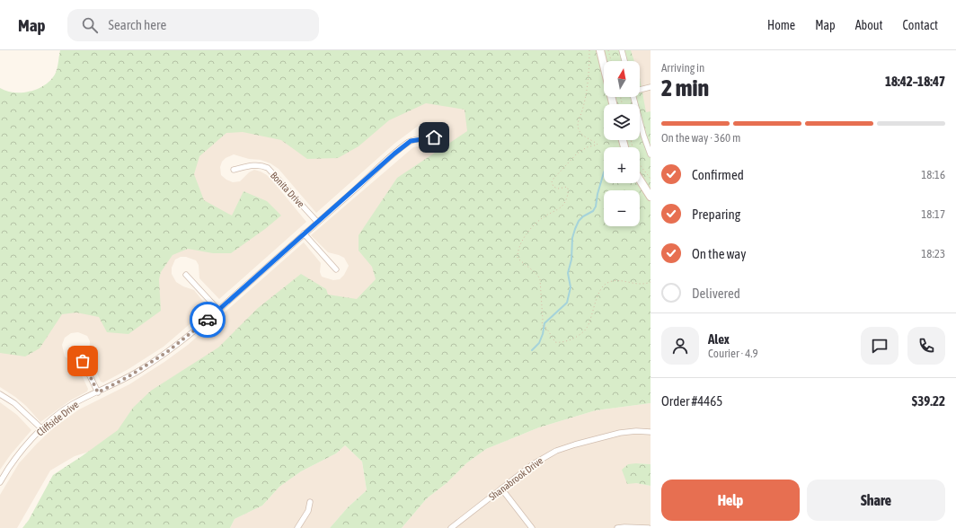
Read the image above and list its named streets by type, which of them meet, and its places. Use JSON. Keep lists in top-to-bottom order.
{
  "streets": {
    "street": ["Bonita Drive", "Cliffside Drive", "Shanabrook Drive"]
  },
  "crossings": [
    ["Bonita Drive", "Cliffside Drive"]
  ],
  "north": "top",
  "page": {
    "header": "Map",
    "search": "Search here",
    "nav": [
      "Home",
      "Map",
      "About",
      "Contact"
    ],
    "heading": ["2 min", "Arriving in", "18:42–18:47"],
    "panel": [
      "Alex",
      "Courier · 4.9",
      "Order #4465",
      "$39.22"
    ],
    "map_buttons": ["+", "−"],
    "bar": "On the way · 360 m",
    "list": [
      ["Confirmed", "18:16"],
      ["Preparing", "18:17"],
      ["On the way", "18:23"],
      "Delivered"
    ],
    "buttons": ["Help", "Share"]
  }
}
